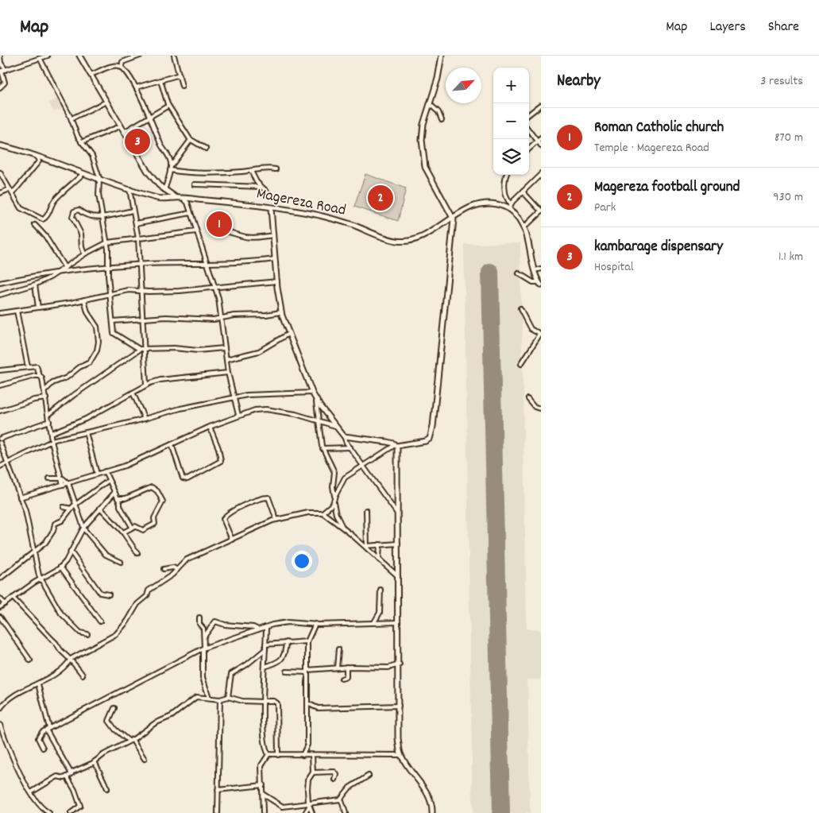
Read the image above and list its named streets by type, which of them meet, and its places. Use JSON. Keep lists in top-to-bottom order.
{
  "streets": {
    "street": ["Magereza Road"]
  },
  "north": "top right",
  "page": {
    "header": "Map",
    "nav": ["Map", "Layers", "Share"],
    "heading": ["Nearby", "3 results"],
    "map_buttons": ["+", "−"],
    "list": [
      {
        "mark": "1",
        "name": "Roman Catholic church",
        "note": "Temple · Magereza Road",
        "value": "870 m"
      },
      {
        "mark": "2",
        "name": "Magereza football ground",
        "note": "Park",
        "value": "930 m"
      },
      {
        "mark": "3",
        "name": "kambarage dispensary",
        "note": "Hospital",
        "value": "1.1 km"
      }
    ],
    "pins": ["3", "2", "1"]
  }
}
